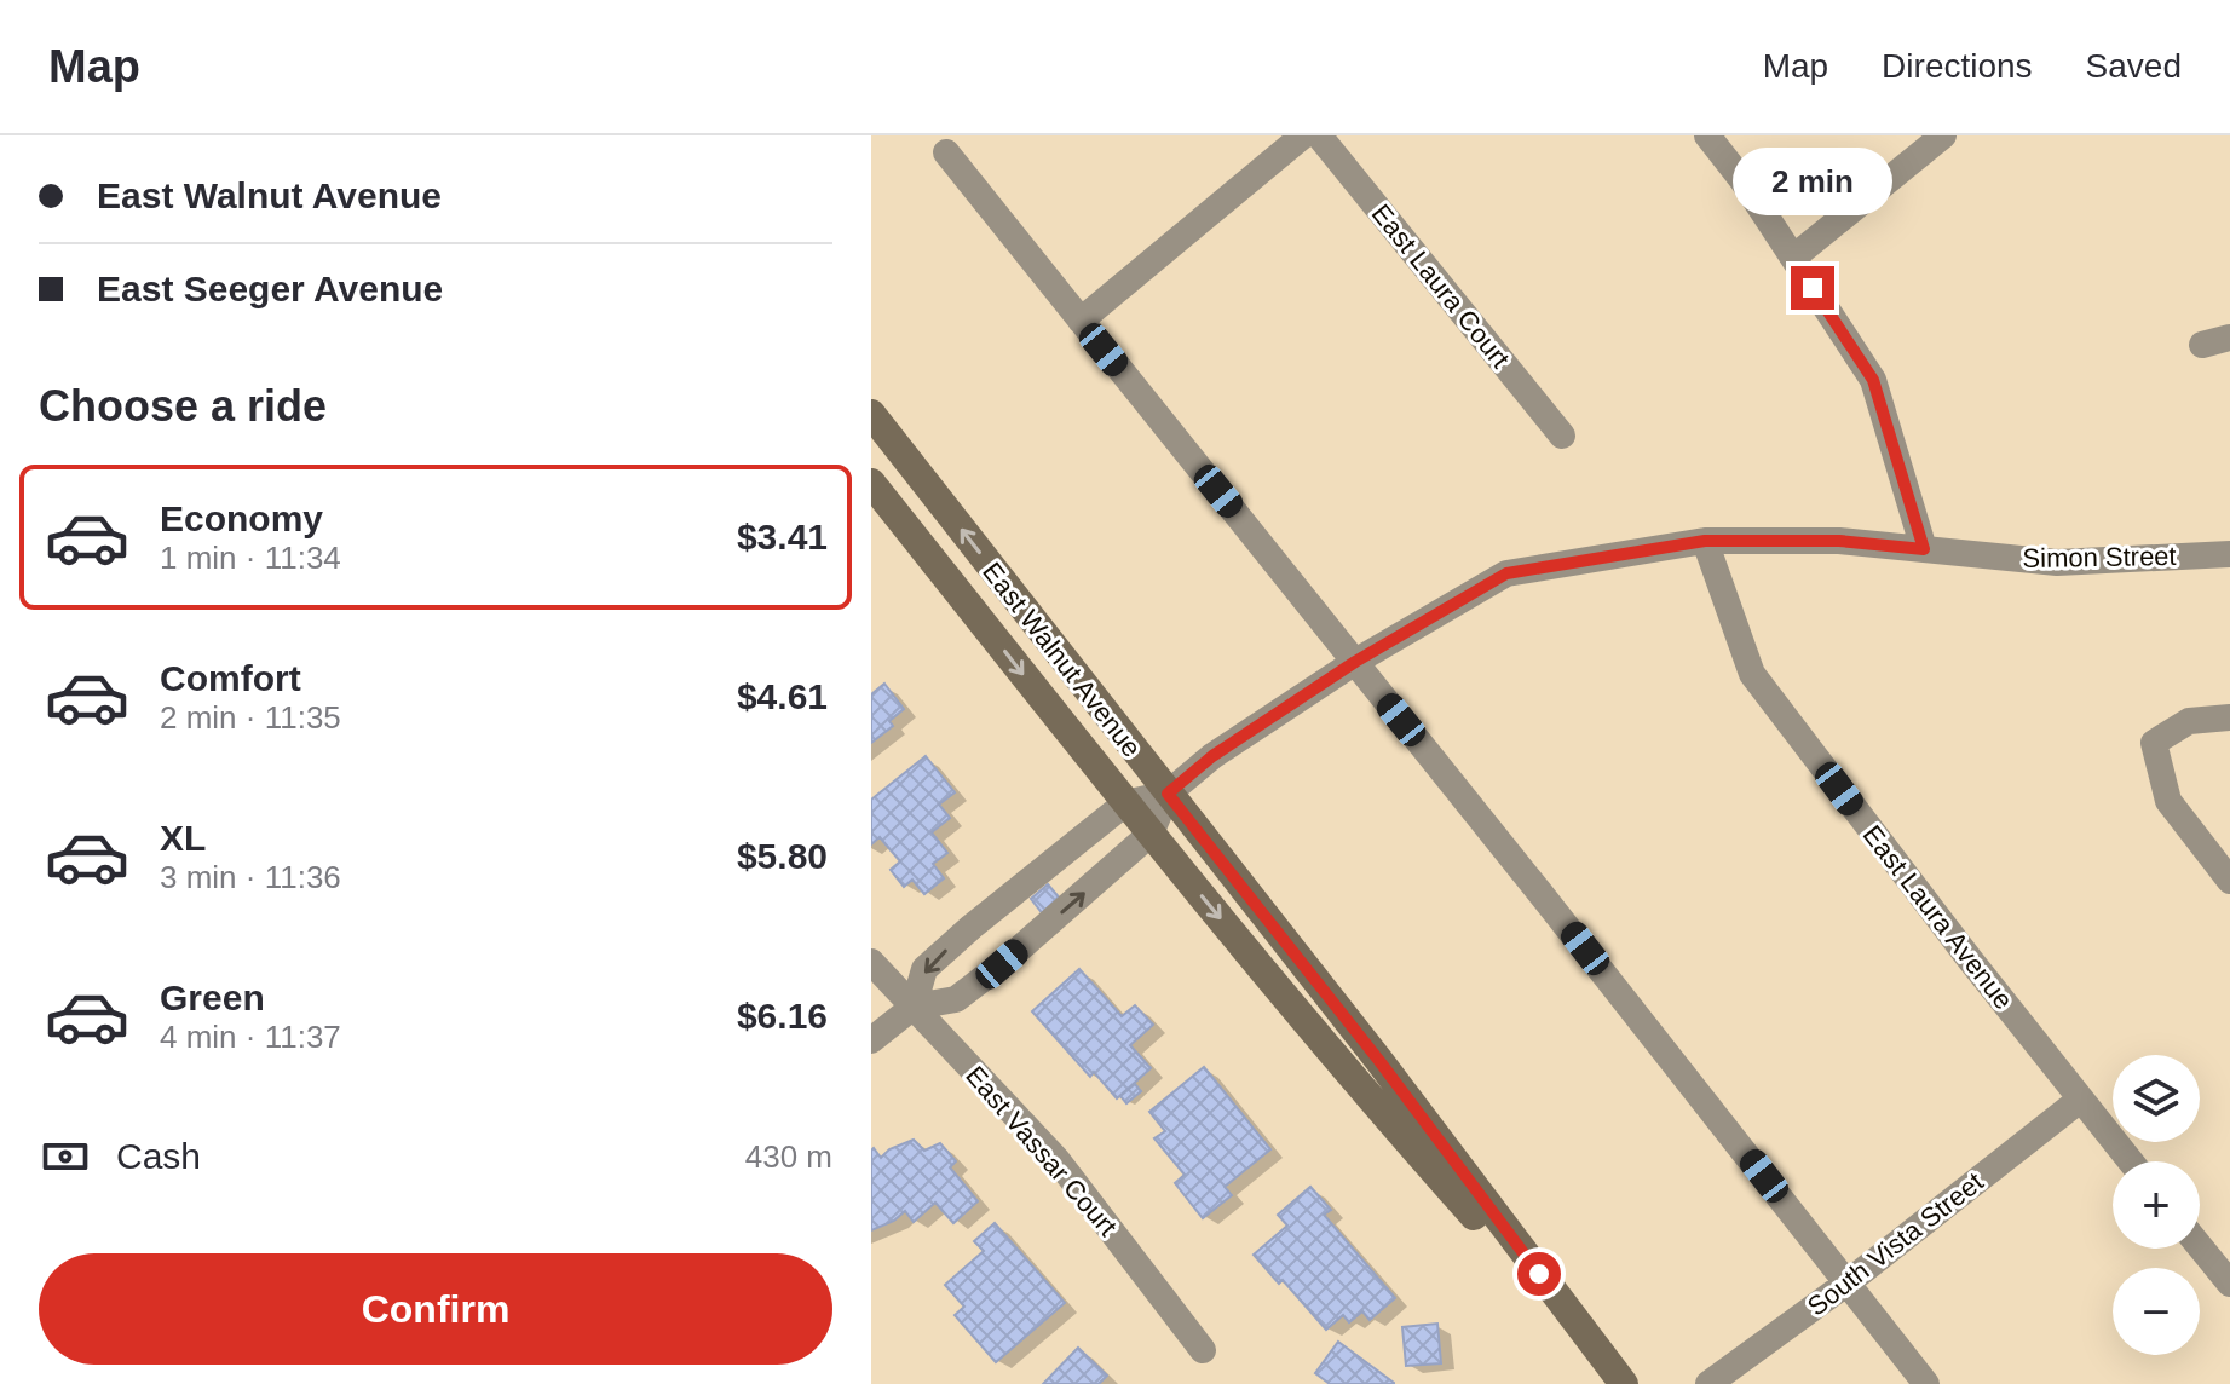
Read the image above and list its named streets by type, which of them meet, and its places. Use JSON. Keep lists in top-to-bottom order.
{
  "streets": {
    "main road": ["East Walnut Avenue"],
    "street": [
      "East Laura Court",
      "Simon Street",
      "East Laura Avenue",
      "East Vassar Court",
      "South Vista Street"
    ]
  },
  "crossings": [
    ["Simon Street", "East Walnut Avenue"],
    ["Simon Street", "East Laura Avenue"],
    ["East Laura Avenue", "South Vista Street"]
  ],
  "page": {
    "header": "Map",
    "nav": ["Map", "Directions", "Saved"],
    "banner": ["East Walnut Avenue", "East Seeger Avenue"],
    "bubble": "2 min",
    "heading": "Choose a ride",
    "list": [
      {
        "name": "Economy",
        "note": "1 min · 11:34",
        "value": "$3.41"
      },
      {
        "name": "Comfort",
        "note": "2 min · 11:35",
        "value": "$4.61"
      },
      {
        "name": "XL",
        "note": "3 min · 11:36",
        "value": "$5.80"
      },
      {
        "name": "Green",
        "note": "4 min · 11:37",
        "value": "$6.16"
      }
    ],
    "map_buttons": ["+", "−"],
    "pay": ["Cash", "430 m"],
    "buttons": "Confirm"
  }
}
